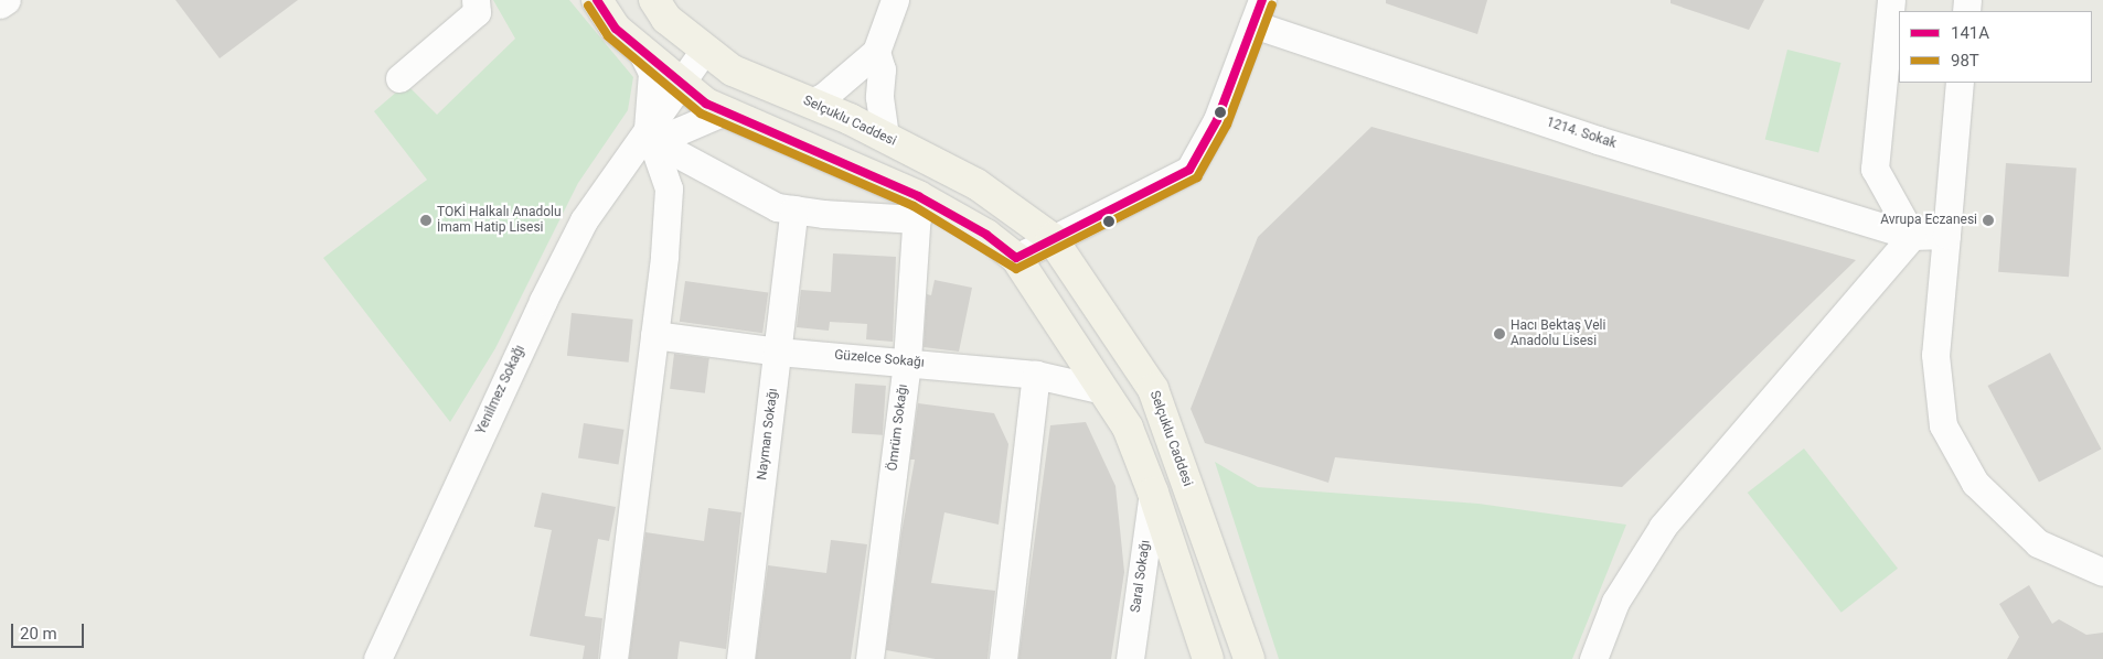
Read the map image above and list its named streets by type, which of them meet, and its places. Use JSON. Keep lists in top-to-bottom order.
{
  "streets": {
    "main road": ["Selçuklu Caddesi"],
    "street": [
      "1214. Sokak",
      "Güzelce Sokağı",
      "Yenilmez Sokağı",
      "Ömrüm Sokağı",
      "Nayman Sokağı",
      "Saral Sokağı"
    ]
  },
  "crossings": [
    ["Selçuklu Caddesi", "Yenilmez Sokağı"],
    ["Güzelce Sokağı", "Ömrüm Sokağı"],
    ["Güzelce Sokağı", "Nayman Sokağı"]
  ],
  "places": ["TOKİ Halkalı Anadolu İmam Hatip Lisesi", "Avrupa Eczanesi", "Hacı Bektaş Veli Anadolu Lisesi"],
  "lines": ["transit line 141A", "transit line 98T"],
  "legend": ["141A", "98T"],
  "scale_bar": "20 m"
}
